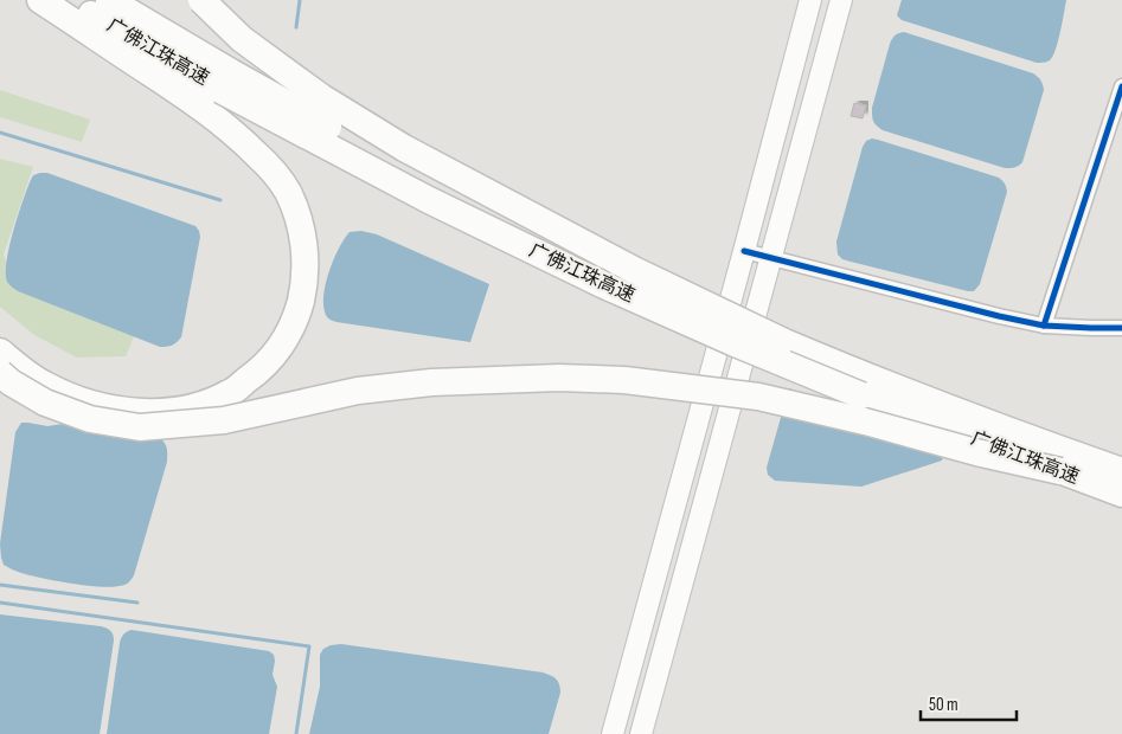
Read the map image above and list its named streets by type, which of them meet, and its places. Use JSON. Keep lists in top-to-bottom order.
{
  "streets": {
    "highway": ["广佛江珠高速"]
  },
  "scale_bar": "50 m"
}
